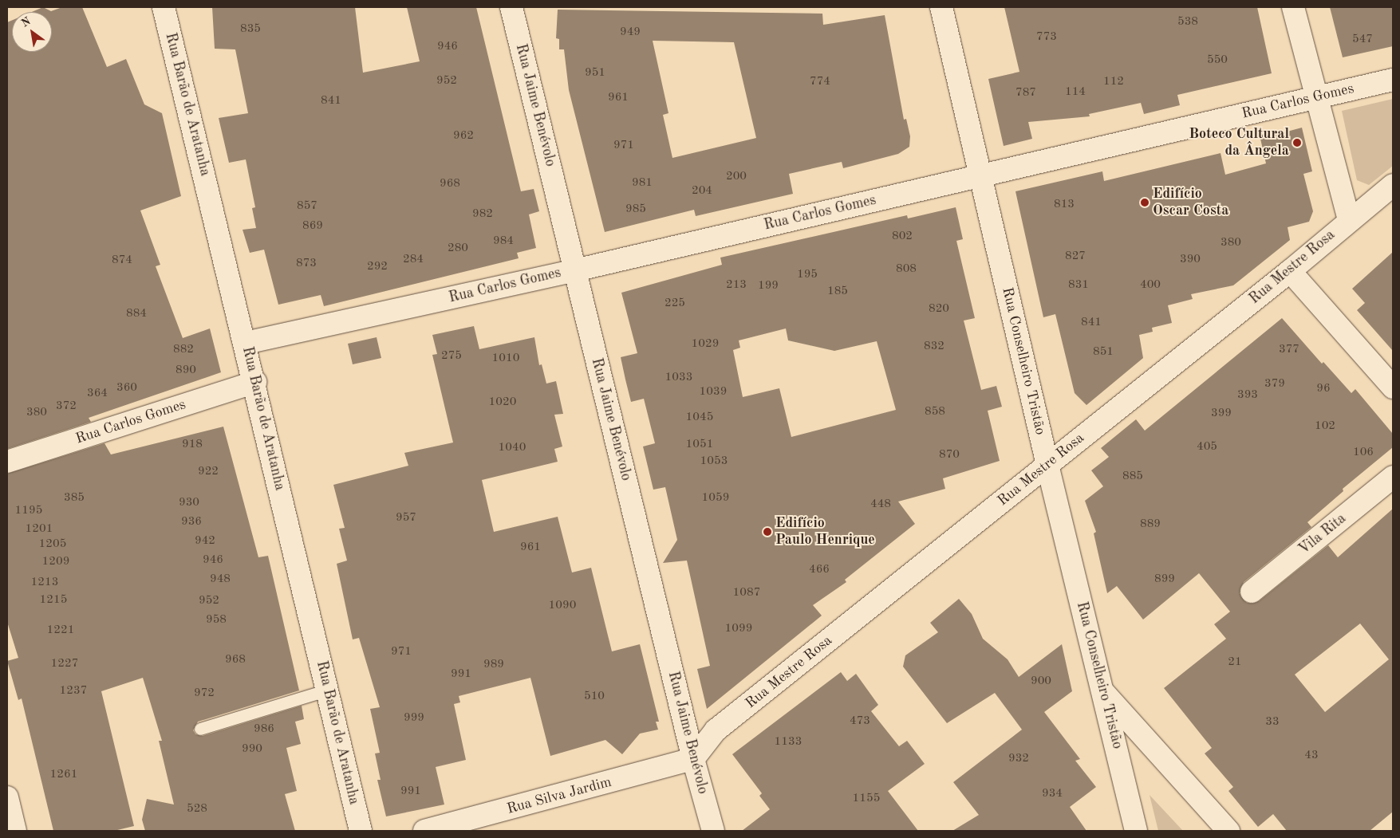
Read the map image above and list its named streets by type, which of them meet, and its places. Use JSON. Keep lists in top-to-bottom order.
{
  "streets": {
    "street": [
      "Rua Carlos Gomes",
      "Rua Barão de Aratanha",
      "Rua Jaime Benévolo",
      "Rua Mestre Rosa",
      "Rua Conselheiro Tristão",
      "Vila Rita",
      "Rua Silva Jardim"
    ]
  },
  "crossings": [
    ["Rua Carlos Gomes", "Rua Barão de Aratanha"],
    ["Rua Carlos Gomes", "Rua Jaime Benévolo"],
    ["Rua Carlos Gomes", "Rua Conselheiro Tristão"],
    ["Rua Jaime Benévolo", "Rua Mestre Rosa"],
    ["Rua Jaime Benévolo", "Rua Silva Jardim"],
    ["Rua Mestre Rosa", "Rua Conselheiro Tristão"],
    ["Rua Mestre Rosa", "Rua Silva Jardim"]
  ],
  "places": ["Boteco Cultural da Ângela", "Edifício Oscar Costa", "Edifício Paulo Henrique"],
  "house_numbers": [
    "538",
    "835",
    "949",
    "773",
    "547",
    "946",
    "550",
    "951",
    "952",
    "774",
    "112",
    "114",
    "787",
    "961",
    "841",
    "962",
    "971",
    "200",
    "981",
    "968",
    "204",
    "813",
    "857",
    "985",
    "982",
    "869",
    "802",
    "984",
    "380",
    "280",
    "827",
    "284",
    "390",
    "874",
    "873",
    "292",
    "808",
    "195",
    "213",
    "831",
    "400",
    "199",
    "185",
    "225",
    "820",
    "884",
    "841",
    "1029",
    "832",
    "882",
    "377",
    "851",
    "275",
    "1010",
    "890",
    "1033",
    "379",
    "360",
    "96",
    "1039",
    "364",
    "393",
    "1020",
    "372",
    "858",
    "380",
    "399",
    "1045",
    "102",
    "918",
    "1051",
    "405",
    "1040",
    "106",
    "870",
    "1053",
    "922",
    "885",
    "385",
    "1059",
    "930",
    "448",
    "1195",
    "957",
    "936",
    "889",
    "1201",
    "942",
    "1205",
    "961",
    "946",
    "1209",
    "466",
    "948",
    "899",
    "1213",
    "1087",
    "1215",
    "952",
    "1090",
    "958",
    "1099",
    "1221",
    "971",
    "968",
    "21",
    "1227",
    "989",
    "991",
    "900",
    "1237",
    "972",
    "510",
    "999",
    "473",
    "33",
    "986",
    "1133",
    "990",
    "43",
    "932",
    "1261",
    "991",
    "934",
    "1155",
    "528"
  ],
  "north": "top left"
}
